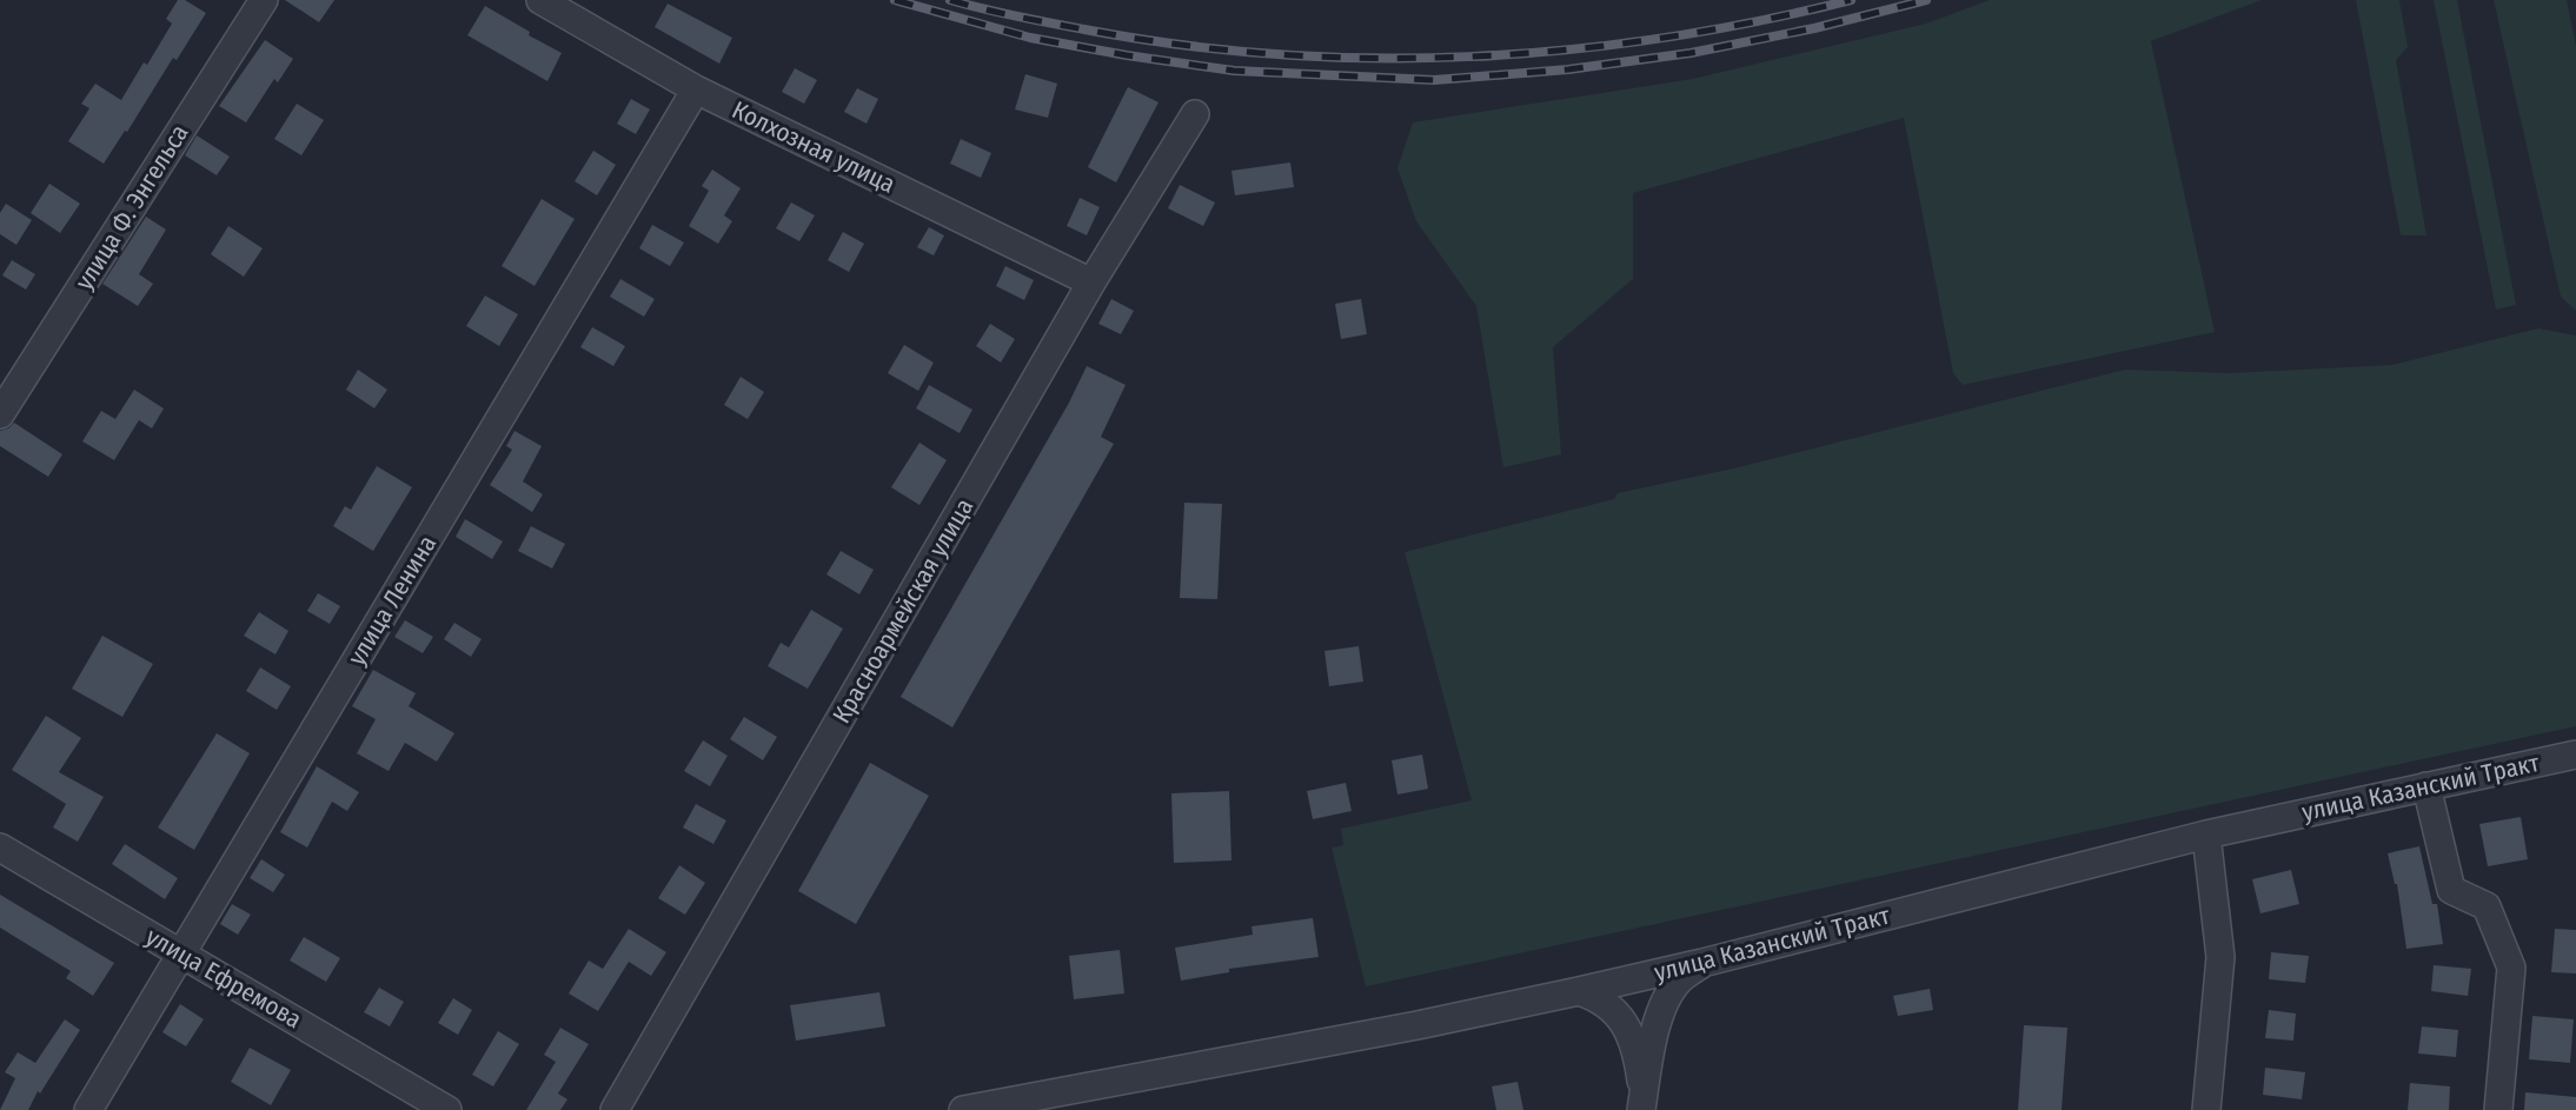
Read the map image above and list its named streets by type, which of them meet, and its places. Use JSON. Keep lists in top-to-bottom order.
{
  "streets": {
    "street": [
      "Колхозная улица",
      "улица Ф. Энгельса",
      "улица Ленина",
      "Красноармейская улица",
      "улица Казанский Тракт",
      "улица Ефремова"
    ]
  },
  "crossings": [
    ["Колхозная улица", "улица Ленина"],
    ["Колхозная улица", "Красноармейская улица"],
    ["улица Ленина", "улица Ефремова"]
  ]
}
